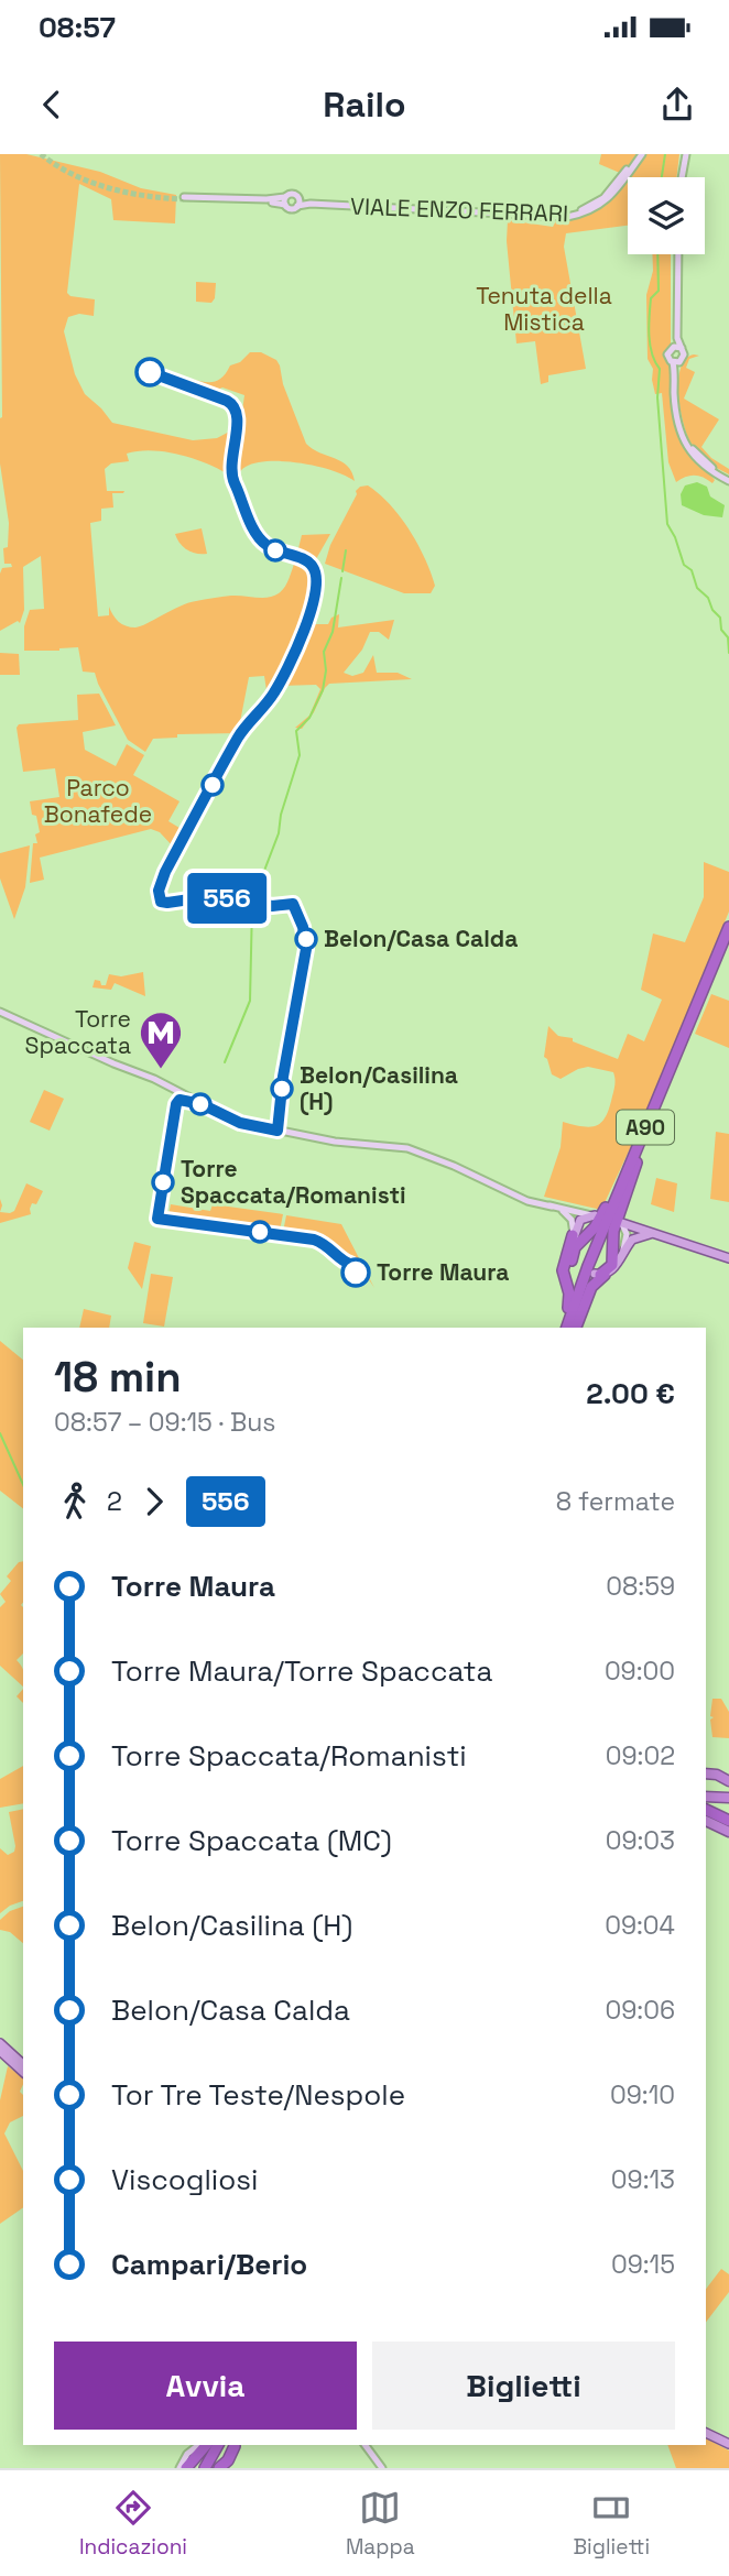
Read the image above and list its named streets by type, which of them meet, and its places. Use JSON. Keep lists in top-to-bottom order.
{
  "streets": {
    "highway": ["A90"],
    "main road": ["VIALE ENZO FERRARI"]
  },
  "parks": ["Tenuta della Mistica", "Parco Bonafede"],
  "places": {
    "other": [
      "Belon/Casa Calda",
      "Belon/Casilina (H)",
      "Torre Spaccata/Romanisti",
      "Torre Maura"
    ],
    "metro station": ["Torre Spaccata"]
  },
  "lines": ["bus line 556"],
  "page": {
    "status": "08:57",
    "header": "Railo",
    "on_map": "556",
    "heading": ["18 min", "08:57 – 09:15 · Bus", "2.00 €"],
    "legs": ["2", "556", "8 fermate"],
    "list": [
      {
        "name": "Torre Maura",
        "value": "08:59"
      },
      {
        "name": "Torre Maura/Torre Spaccata",
        "value": "09:00"
      },
      {
        "name": "Torre Spaccata/Romanisti",
        "value": "09:02"
      },
      {
        "name": "Torre Spaccata (MC)",
        "value": "09:03"
      },
      {
        "name": "Belon/Casilina (H)",
        "value": "09:04"
      },
      {
        "name": "Belon/Casa Calda",
        "value": "09:06"
      },
      {
        "name": "Tor Tre Teste/Nespole",
        "value": "09:10"
      },
      {
        "name": "Viscogliosi",
        "value": "09:13"
      },
      {
        "name": "Campari/Berio",
        "value": "09:15"
      }
    ],
    "buttons": ["Avvia", "Biglietti"],
    "tabs": ["Indicazioni", "Mappa", "Biglietti"]
  }
}
